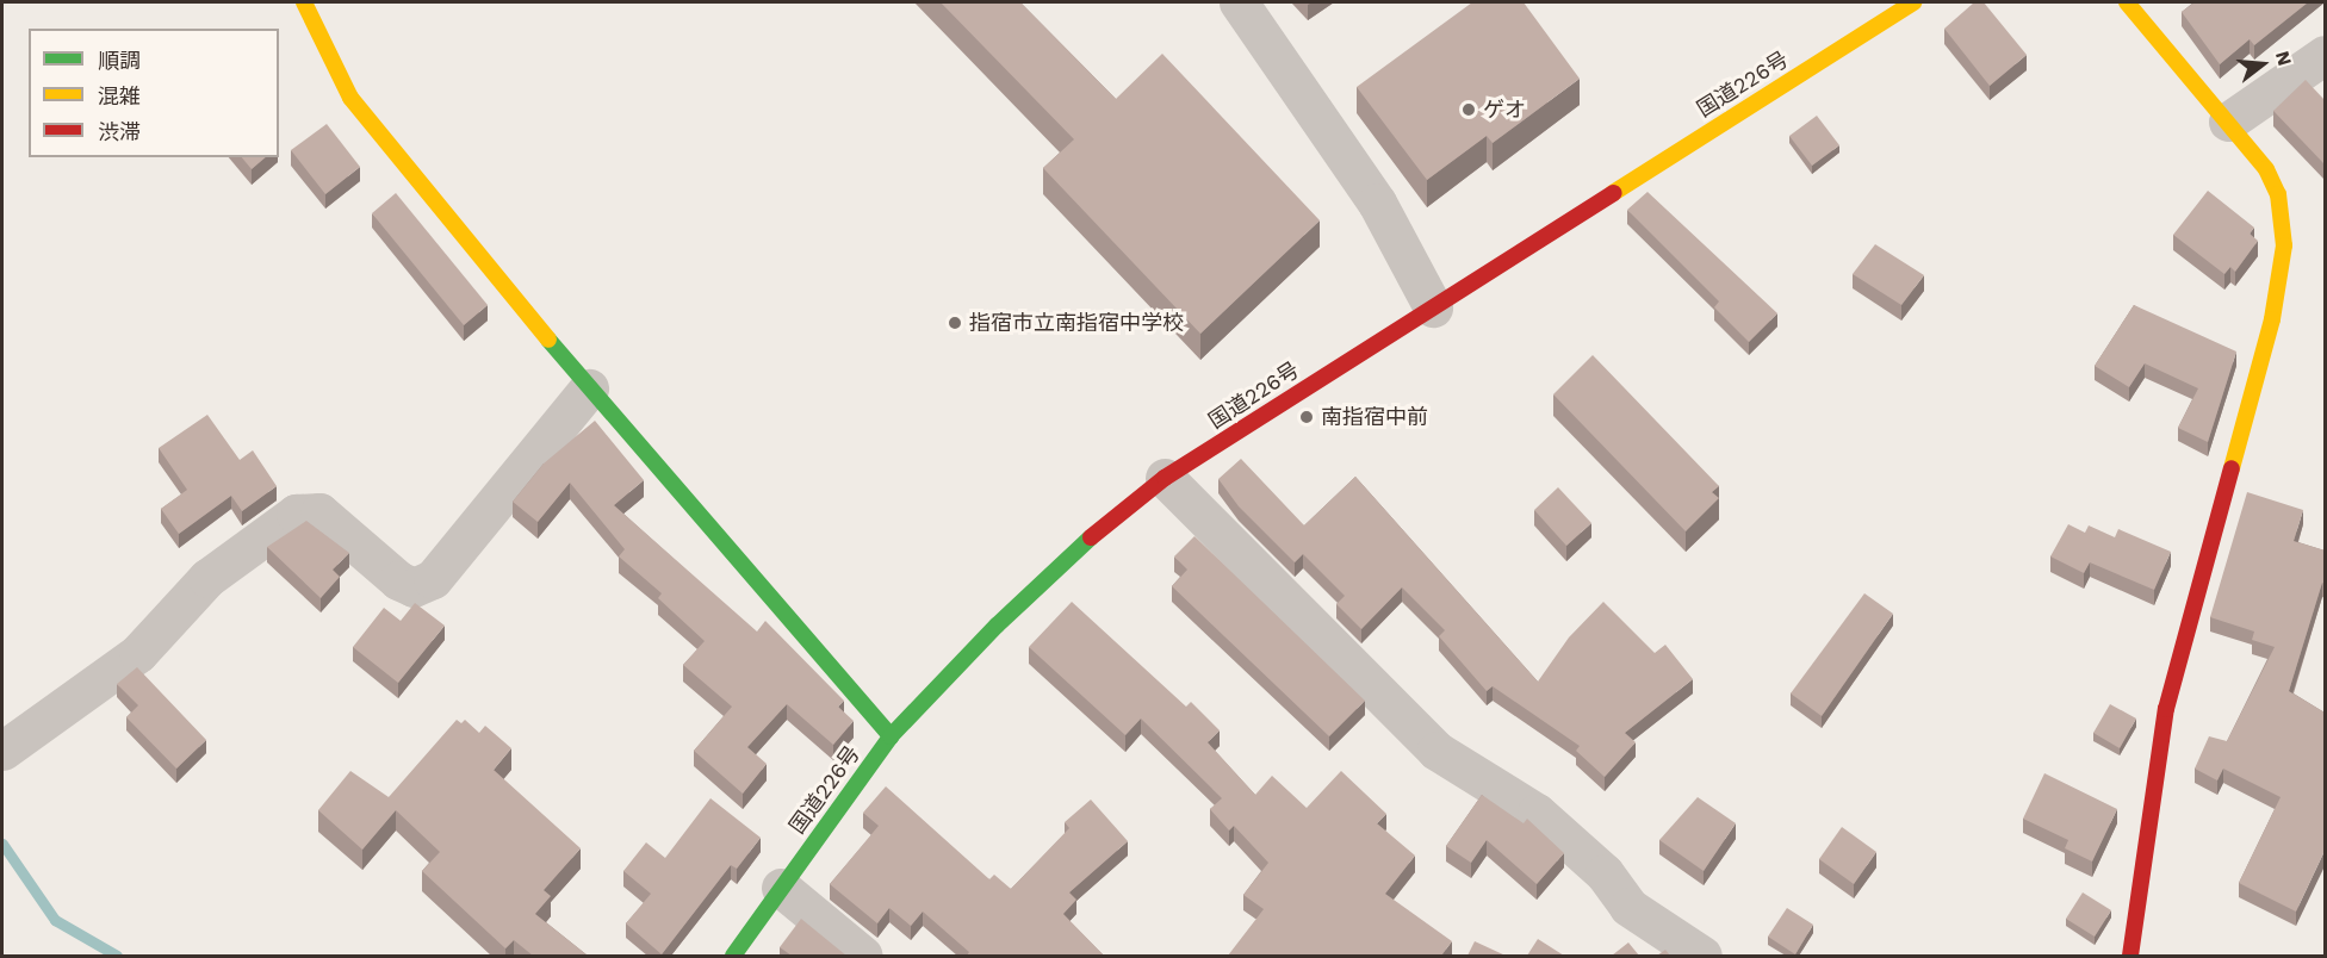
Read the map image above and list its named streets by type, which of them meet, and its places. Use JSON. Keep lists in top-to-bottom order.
{
  "streets": {
    "main road": ["国道226号"]
  },
  "places": ["ゲオ", "指宿市立南指宿中学校", "南指宿中前"],
  "legend": ["順調", "混雑", "渋滞"],
  "north": "right"
}
